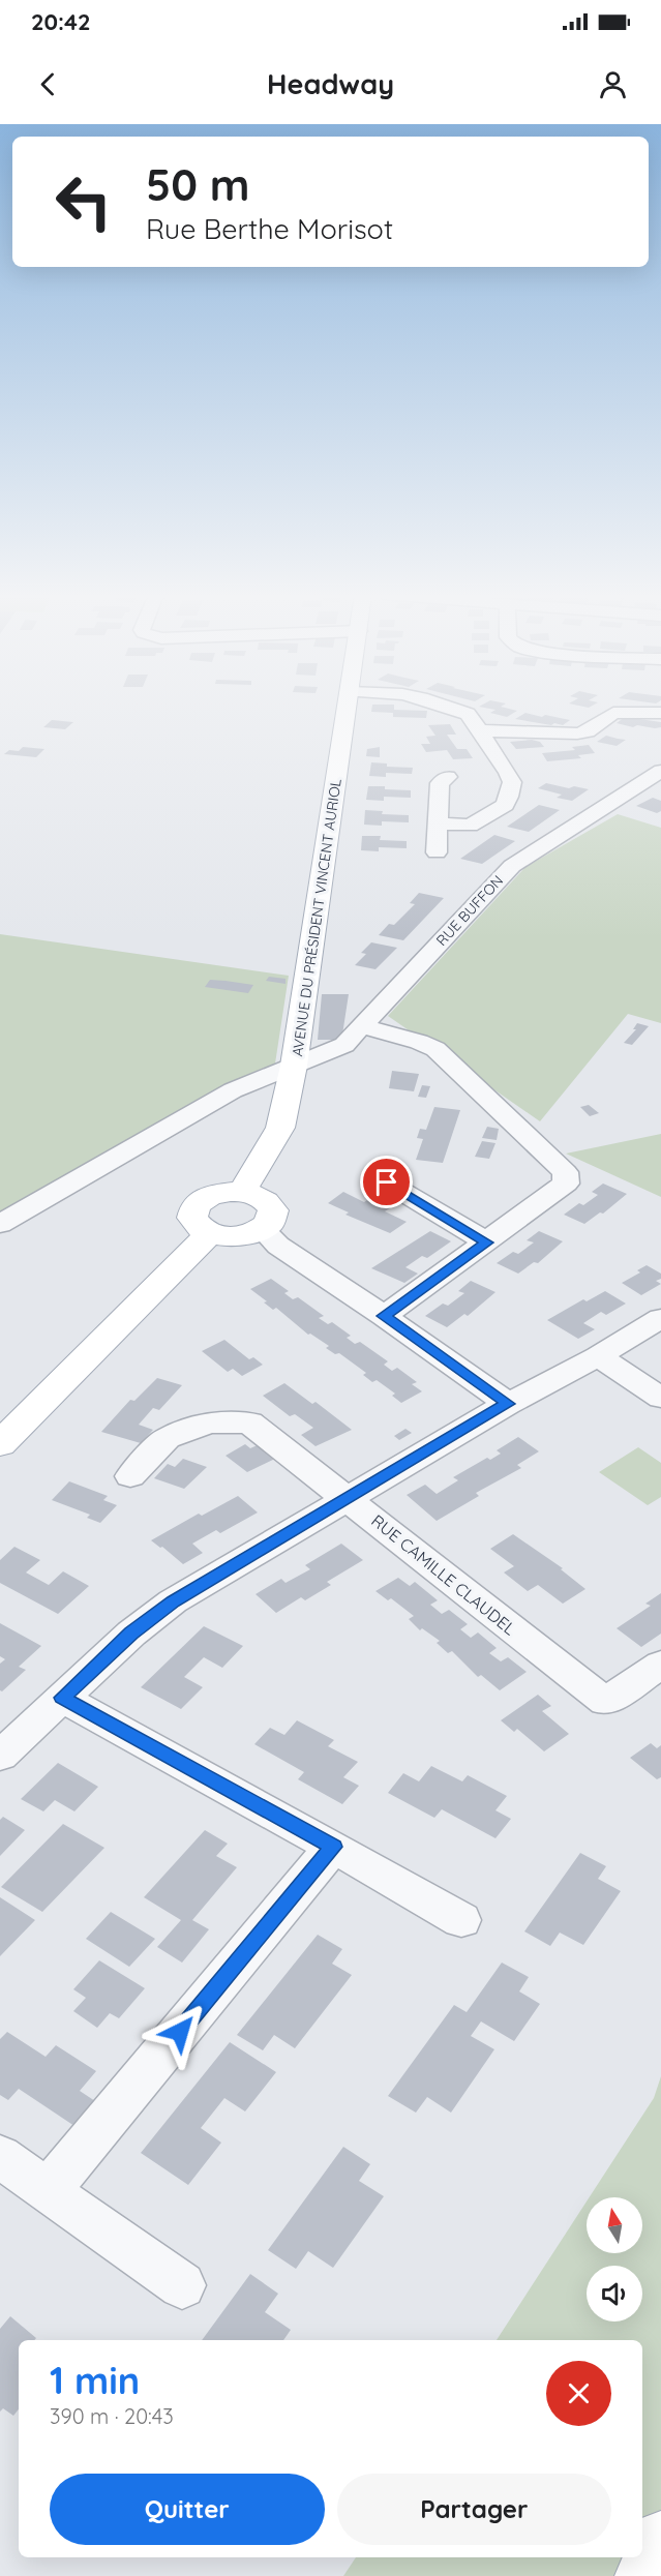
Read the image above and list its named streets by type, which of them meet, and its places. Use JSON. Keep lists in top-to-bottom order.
{
  "streets": {
    "main road": ["AVENUE DU PRÉSIDENT VINCENT AURIOL"],
    "street": ["RUE BUFFON", "RUE CAMILLE CLAUDEL"]
  },
  "crossings": [
    ["RUE BUFFON", "AVENUE DU PRÉSIDENT VINCENT AURIOL"]
  ],
  "north": "top",
  "page": {
    "status": "20:42",
    "header": "Headway",
    "turn": ["50 m", "Rue Berthe Morisot"],
    "heading": ["1 min", "390 m · 20:43"],
    "buttons": ["Quitter", "Partager"]
  }
}
